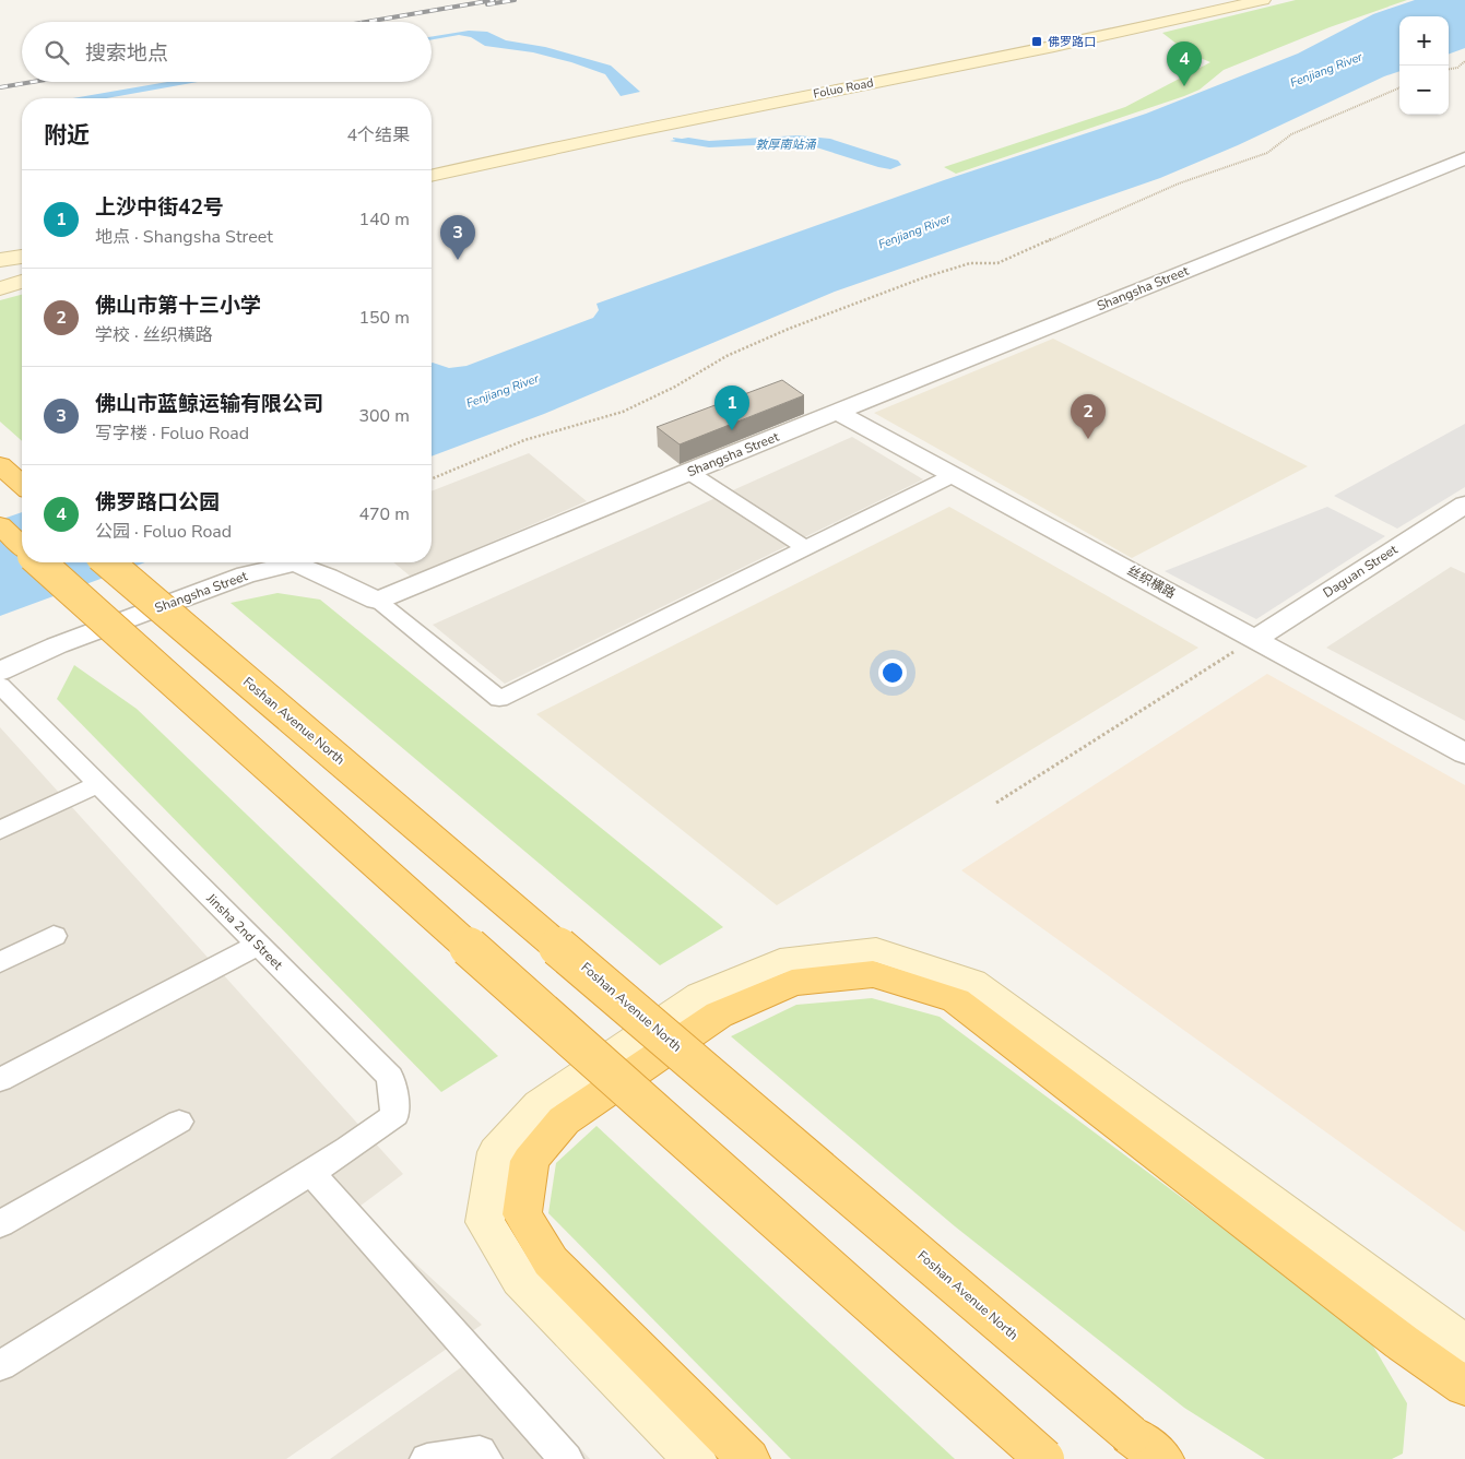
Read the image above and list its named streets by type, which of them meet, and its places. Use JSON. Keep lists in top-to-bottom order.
{
  "streets": {
    "highway": ["Foshan Avenue North"],
    "main road": ["Foluo Road"],
    "street": [
      "Shangsha Street",
      "Daguan Street",
      "丝织横路",
      "Jinsha 2nd Street"
    ]
  },
  "crossings": [
    ["Shangsha Street", "丝织横路"],
    ["Daguan Street", "丝织横路"]
  ],
  "water": ["Fenjiang River", "敦厚南站涌"],
  "places": {
    "transit": ["佛罗路口"]
  },
  "page": {
    "map_buttons": ["+", "−"],
    "search": "搜索地点",
    "pins": [
      "4",
      "3",
      "1",
      "2"
    ],
    "heading": ["附近", "4个结果"],
    "list": [
      {
        "mark": "1",
        "name": "上沙中街42号",
        "note": "地点 · Shangsha Street",
        "value": "140 m"
      },
      {
        "mark": "2",
        "name": "佛山市第十三小学",
        "note": "学校 · 丝织横路",
        "value": "150 m"
      },
      {
        "mark": "3",
        "name": "佛山市蓝鲸运输有限公司",
        "note": "写字楼 · Foluo Road",
        "value": "300 m"
      },
      {
        "mark": "4",
        "name": "佛罗路口公园",
        "note": "公园 · Foluo Road",
        "value": "470 m"
      }
    ]
  }
}
